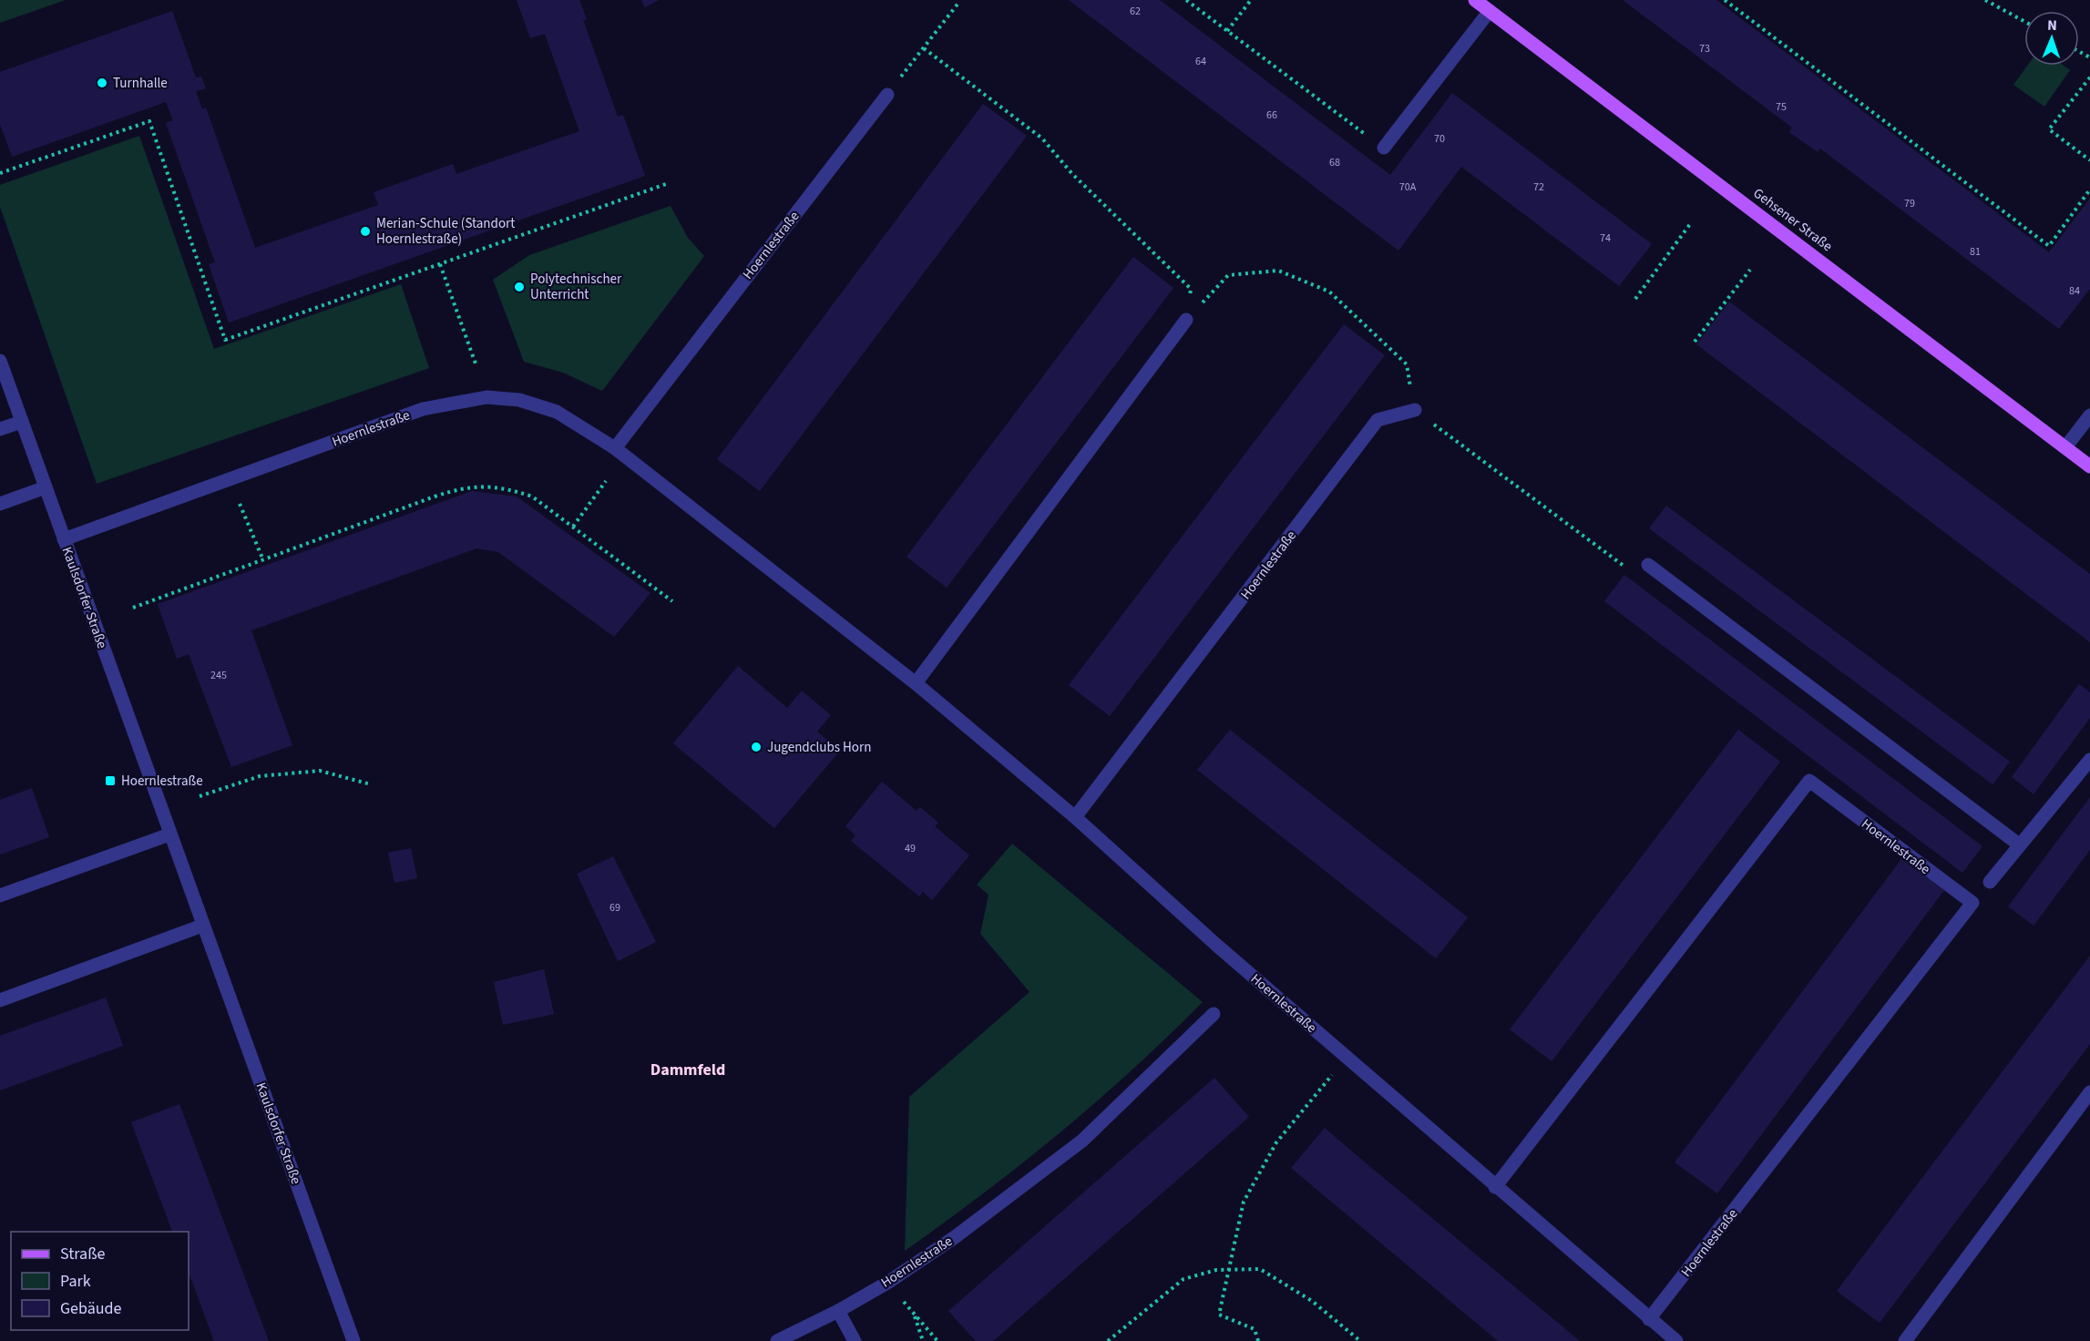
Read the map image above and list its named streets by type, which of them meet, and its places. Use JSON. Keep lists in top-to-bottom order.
{
  "streets": {
    "main road": ["Gehsener Straße"],
    "street": ["Hoernlestraße", "Kaulsdorfer Straße"]
  },
  "crossings": [
    ["Hoernlestraße", "Kaulsdorfer Straße"]
  ],
  "districts": ["Dammfeld"],
  "places": {
    "other": [
      "Turnhalle",
      "Merian-Schule (Standort Hoernlestraße)",
      "Polytechnischer Unterricht",
      "Jugendclubs Horn"
    ],
    "transit": ["Hoernlestraße"]
  },
  "house_numbers": [
    "62",
    "73",
    "64",
    "75",
    "66",
    "70",
    "68",
    "70A",
    "72",
    "79",
    "74",
    "81",
    "84",
    "245",
    "49",
    "69"
  ],
  "legend": ["Straße", "Park", "Gebäude"],
  "north": "top"
}
